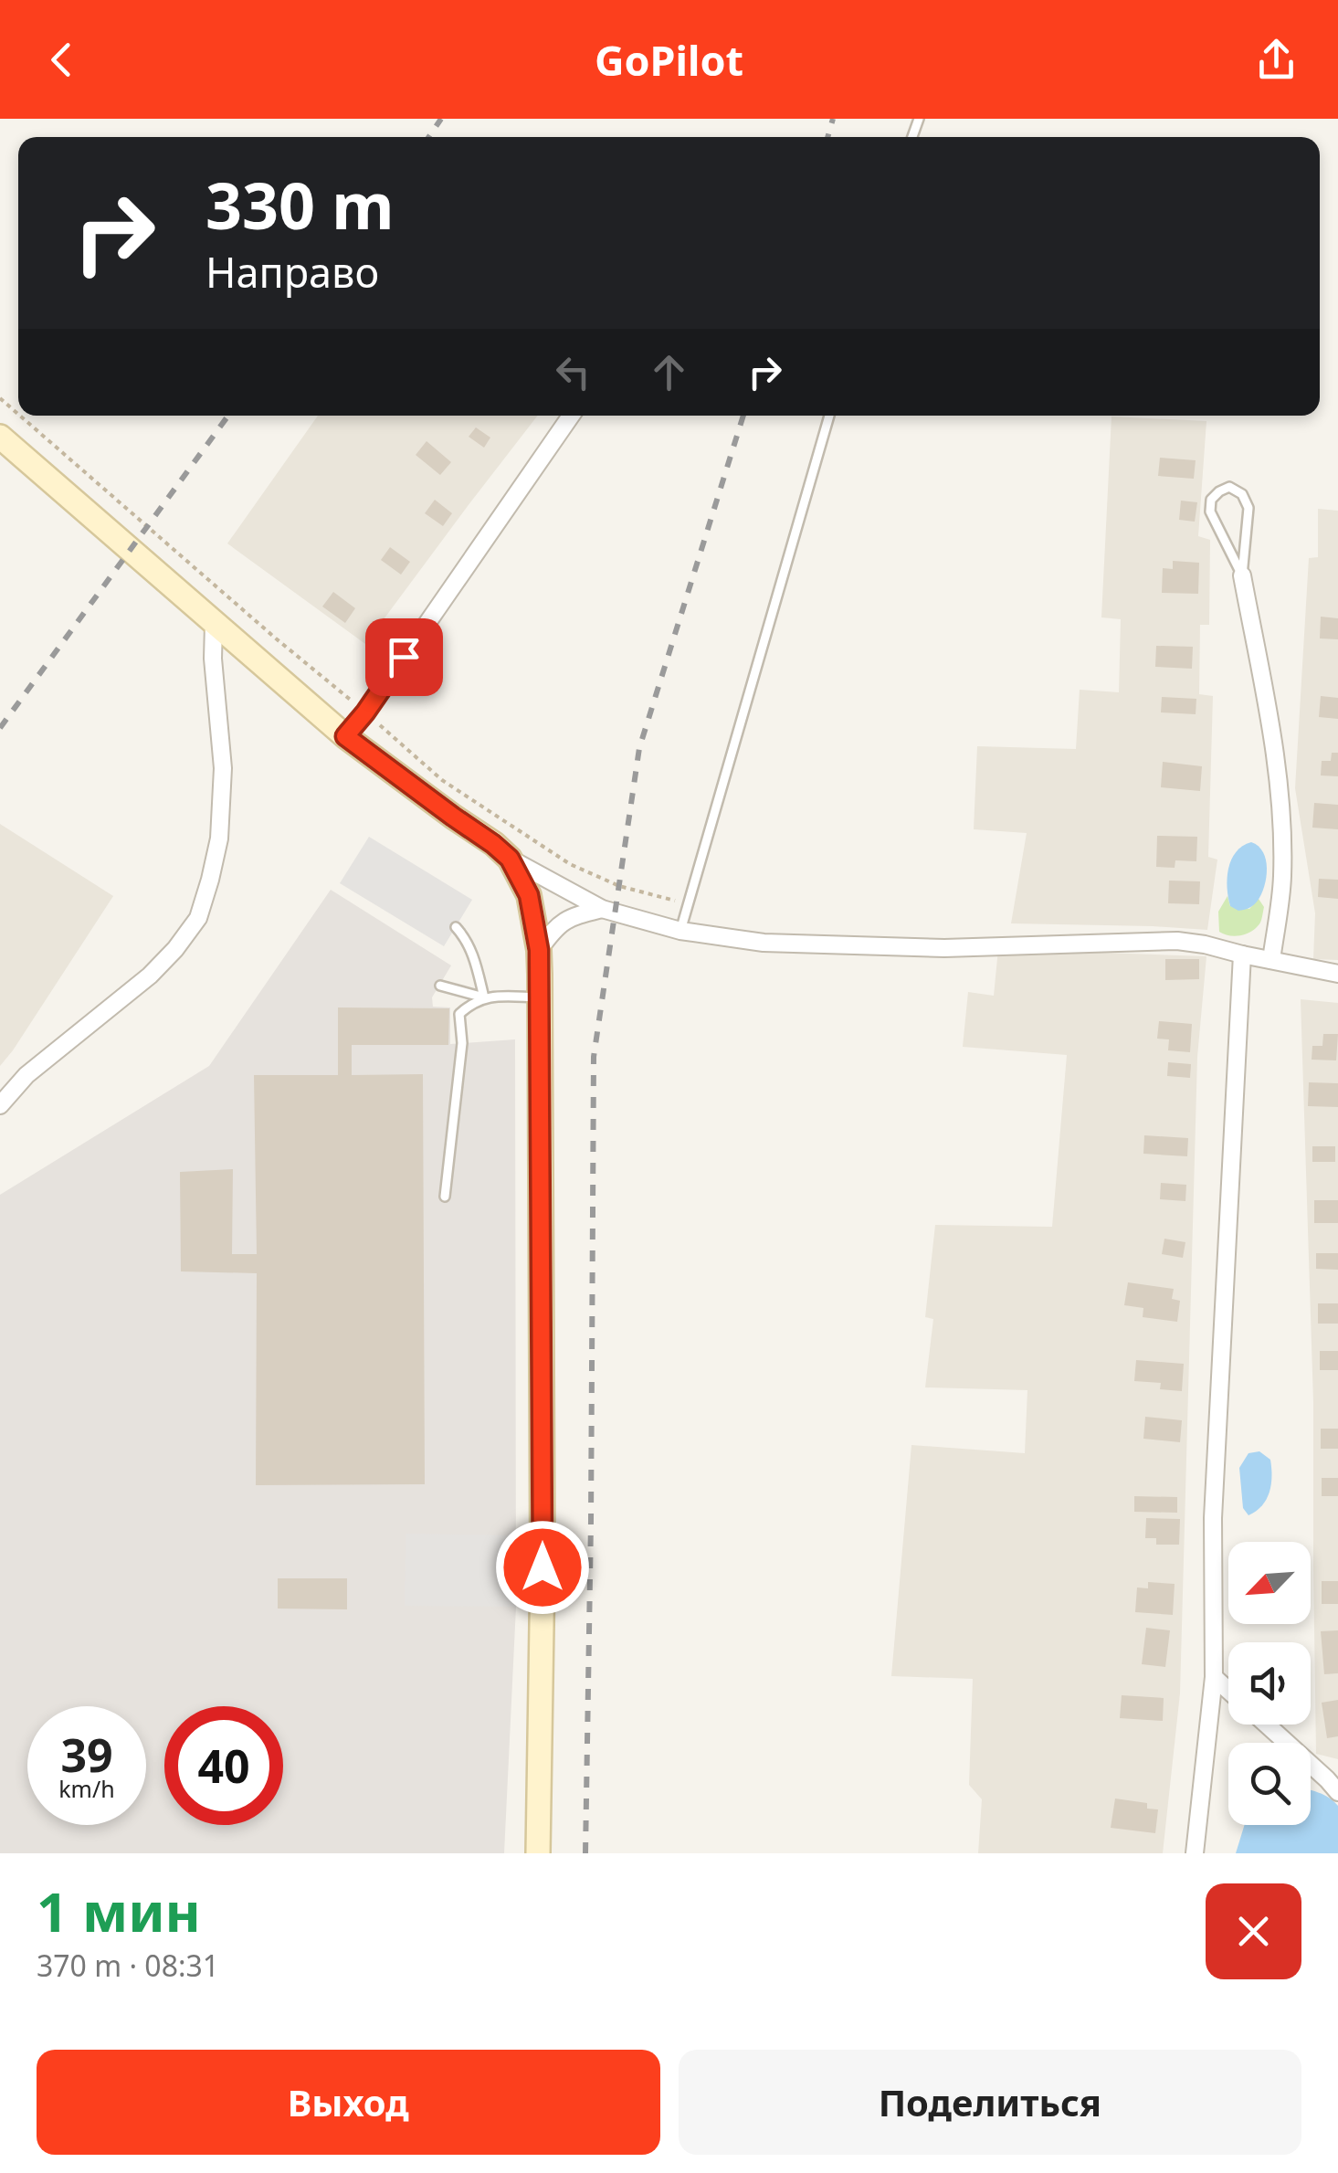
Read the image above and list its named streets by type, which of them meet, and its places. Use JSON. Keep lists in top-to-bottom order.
{
  "north": "bottom left",
  "page": {
    "header": "GoPilot",
    "turn": ["330 m", "Направо"],
    "speed": "39 km/h",
    "limit": "40",
    "heading": ["1 мин", "370 m · 08:31"],
    "buttons": ["Выход", "Поделиться"]
  }
}
